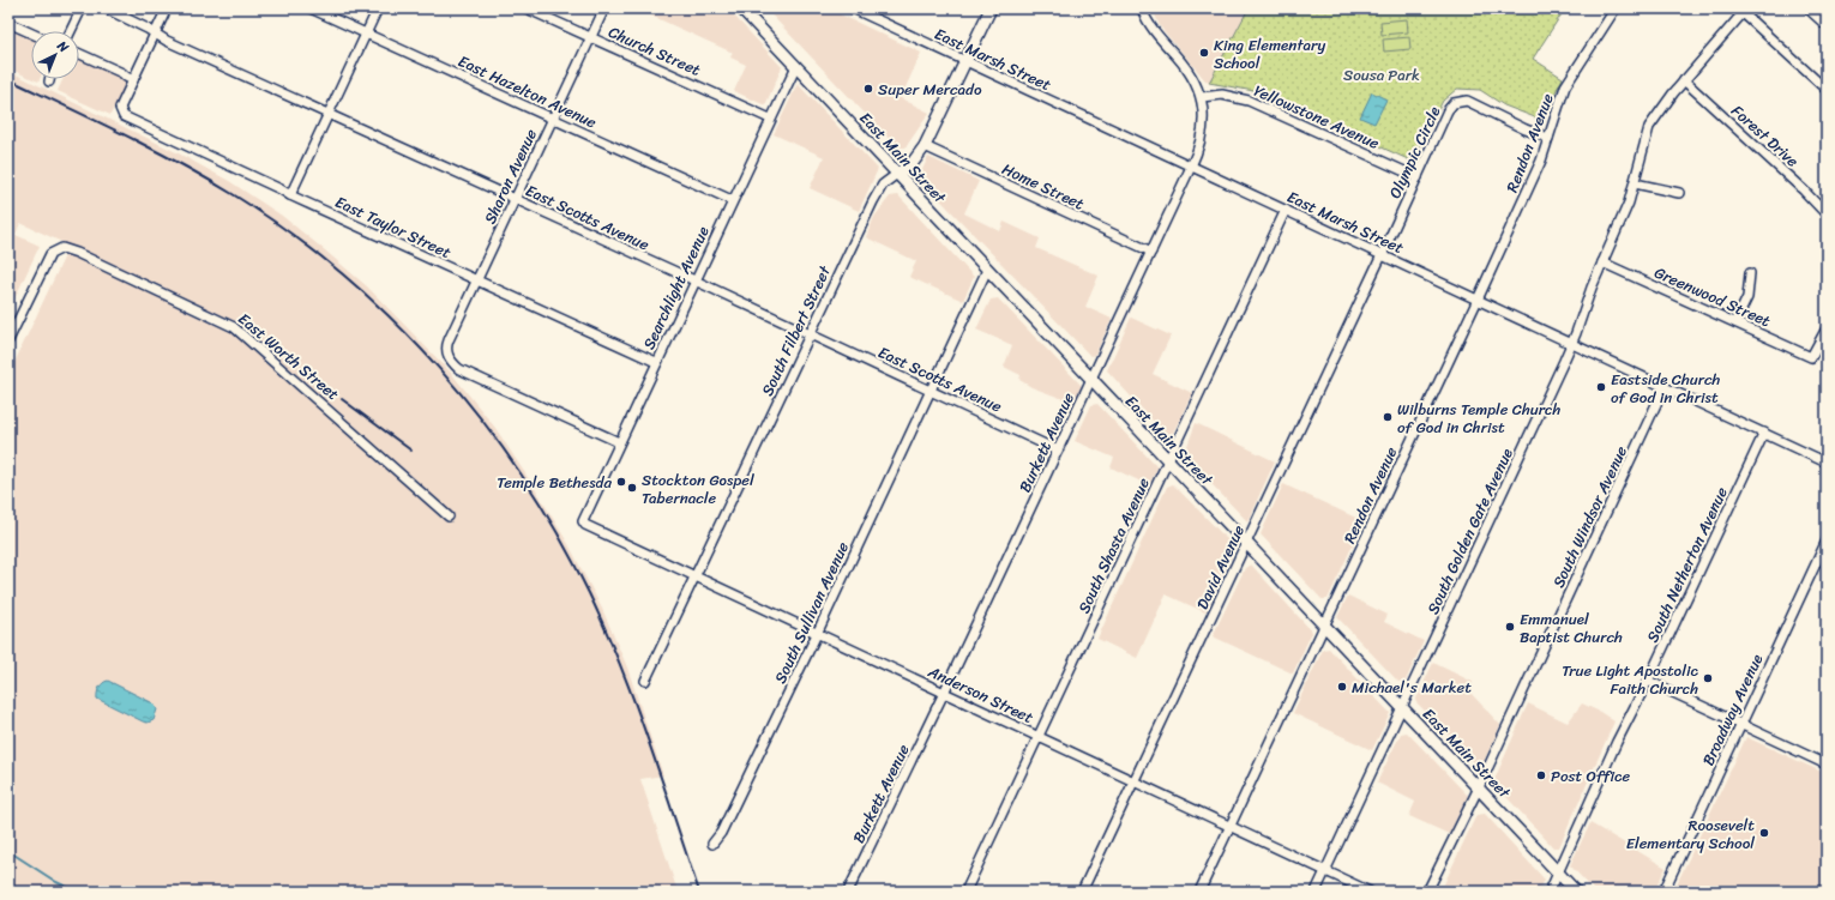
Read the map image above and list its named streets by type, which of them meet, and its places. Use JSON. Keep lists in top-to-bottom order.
{
  "streets": {
    "main road": ["East Main Street", "South Filbert Street"],
    "street": [
      "Church Street",
      "East Marsh Street",
      "East Hazelton Avenue",
      "Yellowstone Avenue",
      "Forest Drive",
      "Rendon Avenue",
      "Olympic Circle",
      "Sharon Avenue",
      "Home Street",
      "East Scotts Avenue",
      "East Taylor Street",
      "Searchlight Avenue",
      "Greenwood Street",
      "East Worth Street",
      "Burkett Avenue",
      "South Windsor Avenue",
      "South Golden Gate Avenue",
      "South Shasta Avenue",
      "South Netherton Avenue",
      "David Avenue",
      "South Sullivan Avenue",
      "Anderson Street",
      "Broadway Avenue"
    ]
  },
  "crossings": [
    ["Church Street", "Sharon Avenue"],
    ["Church Street", "Searchlight Avenue"],
    ["East Marsh Street", "Rendon Avenue"],
    ["East Marsh Street", "Olympic Circle"],
    ["East Marsh Street", "South Filbert Street"],
    ["East Marsh Street", "Burkett Avenue"],
    ["East Marsh Street", "South Windsor Avenue"],
    ["East Marsh Street", "South Golden Gate Avenue"],
    ["East Marsh Street", "South Shasta Avenue"],
    ["East Marsh Street", "South Netherton Avenue"],
    ["East Marsh Street", "David Avenue"],
    ["East Hazelton Avenue", "Sharon Avenue"],
    ["East Hazelton Avenue", "Searchlight Avenue"],
    ["Yellowstone Avenue", "Olympic Circle"],
    ["Yellowstone Avenue", "Burkett Avenue"],
    ["Forest Drive", "South Golden Gate Avenue"],
    ["Rendon Avenue", "Olympic Circle"],
    ["Rendon Avenue", "East Main Street"],
    ["Rendon Avenue", "Anderson Street"],
    ["Olympic Circle", "David Avenue"],
    ["East Main Street", "Searchlight Avenue"],
    ["East Main Street", "South Filbert Street"],
    ["East Main Street", "Burkett Avenue"],
    ["East Main Street", "South Windsor Avenue"],
    ["East Main Street", "South Golden Gate Avenue"],
    ["East Main Street", "South Shasta Avenue"],
    ["East Main Street", "South Netherton Avenue"],
    ["East Main Street", "David Avenue"],
    ["East Main Street", "South Sullivan Avenue"],
    ["Sharon Avenue", "East Scotts Avenue"],
    ["Sharon Avenue", "East Taylor Street"],
    ["Sharon Avenue", "Searchlight Avenue"],
    ["Home Street", "South Filbert Street"],
    ["Home Street", "Burkett Avenue"],
    ["East Scotts Avenue", "Searchlight Avenue"],
    ["East Scotts Avenue", "South Filbert Street"],
    ["East Scotts Avenue", "Burkett Avenue"],
    ["East Scotts Avenue", "South Sullivan Avenue"],
    ["East Taylor Street", "Searchlight Avenue"],
    ["Searchlight Avenue", "Anderson Street"],
    ["Greenwood Street", "South Golden Gate Avenue"],
    ["South Filbert Street", "Anderson Street"],
    ["Burkett Avenue", "Anderson Street"],
    ["South Golden Gate Avenue", "Anderson Street"],
    ["South Shasta Avenue", "Anderson Street"],
    ["David Avenue", "Anderson Street"],
    ["South Sullivan Avenue", "Anderson Street"]
  ],
  "parks": ["Sousa Park"],
  "places": [
    "King Elementary School",
    "Super Mercado",
    "Eastside Church of God in Christ",
    "Wilburns Temple Church of God in Christ",
    "Temple Bethesda",
    "Stockton Gospel Tabernacle",
    "Emmanuel Baptist Church",
    "True Light Apostolic Faith Church",
    "Michael's Market",
    "Post Office",
    "Roosevelt Elementary School"
  ],
  "north": "top right"
}
